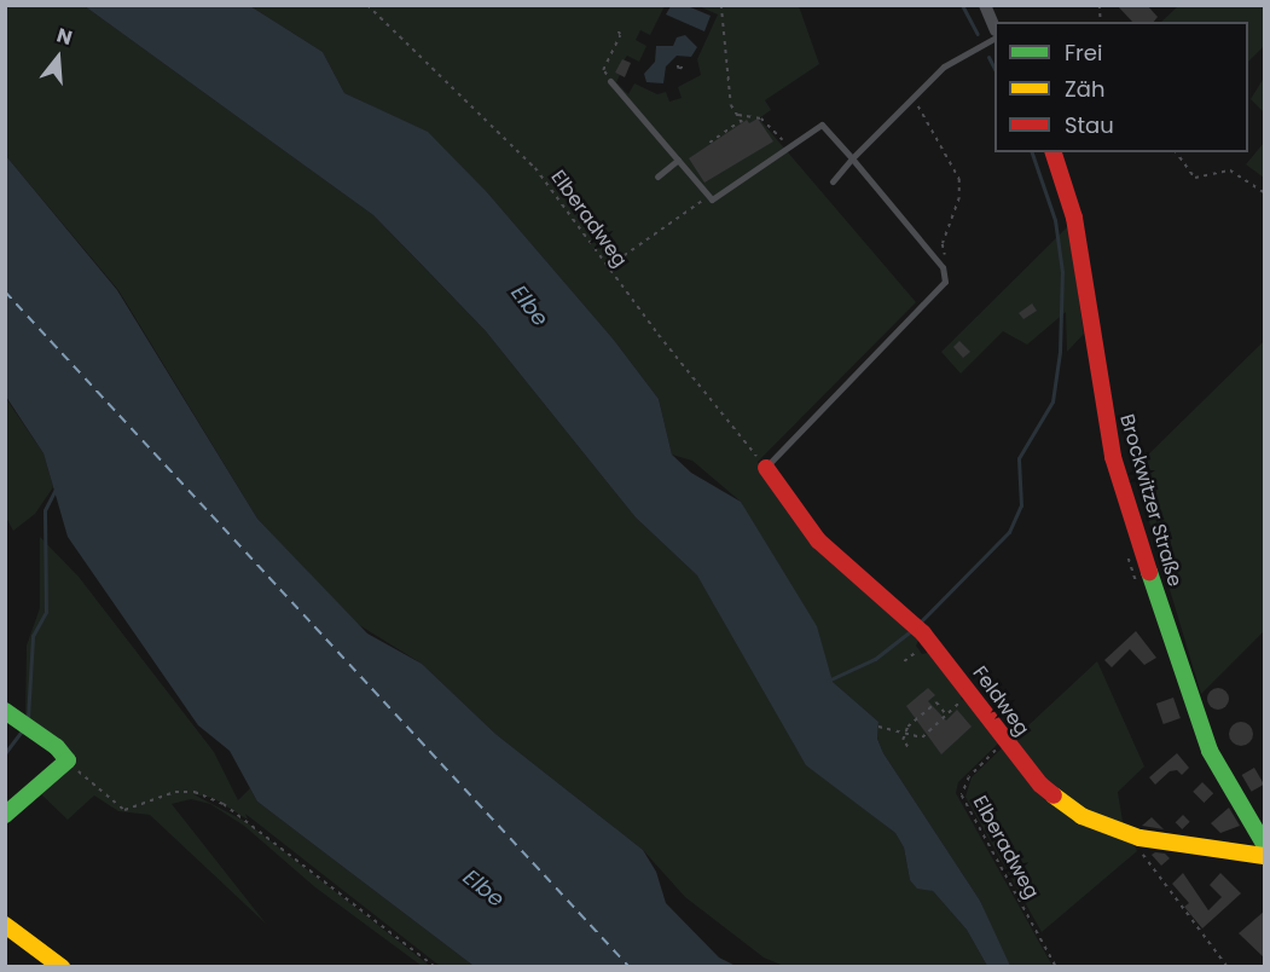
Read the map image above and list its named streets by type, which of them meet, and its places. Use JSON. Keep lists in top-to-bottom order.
{
  "streets": {
    "street": ["Brockwitzer Straße", "Feldweg"],
    "path": ["Elberadweg"]
  },
  "crossings": [
    ["Elberadweg", "Feldweg"]
  ],
  "water": ["Elbe"],
  "legend": ["Frei", "Zäh", "Stau"],
  "north": "top"
}
